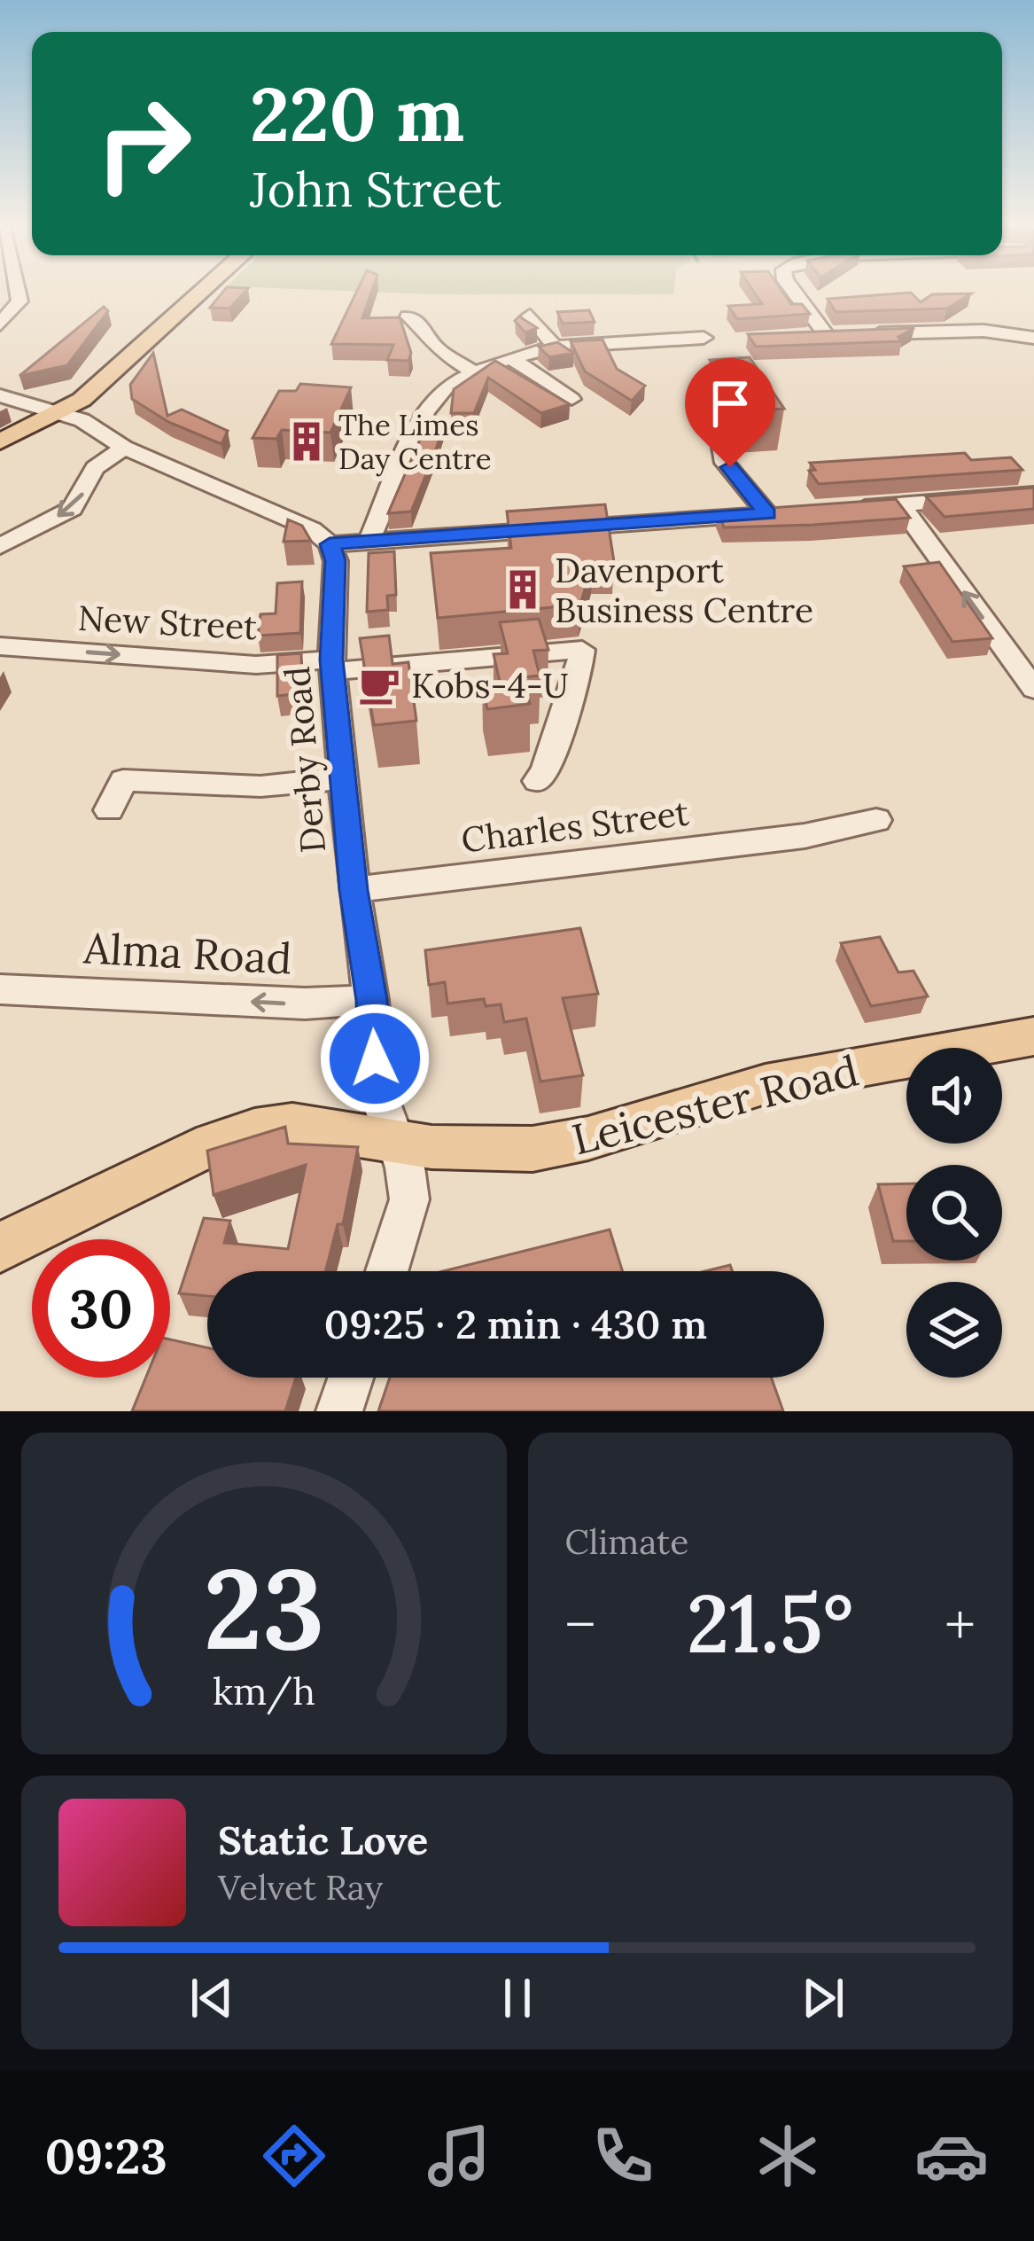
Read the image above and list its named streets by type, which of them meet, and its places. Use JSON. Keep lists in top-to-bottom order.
{
  "streets": {
    "main road": ["Leicester Road"],
    "street": [
      "New Street",
      "Derby Road",
      "Charles Street",
      "Alma Road"
    ]
  },
  "crossings": [
    ["New Street", "Derby Road"],
    ["Derby Road", "Charles Street"],
    ["Derby Road", "Alma Road"],
    ["Derby Road", "Leicester Road"]
  ],
  "places": {
    "building": ["The Limes Day Centre", "Davenport Business Centre"],
    "cafe": ["Kobs-4-U"]
  },
  "page": {
    "turn": ["220 m", "John Street"],
    "limit": "30",
    "trip": "09:25 · 2 min · 430 m",
    "tile": "Climate",
    "heat": ["−", "21.5°", "+"],
    "song": ["Static Love", "Velvet Ray"],
    "tabs": "09:23",
    "gauge": ["23", "km/h"]
  }
}
